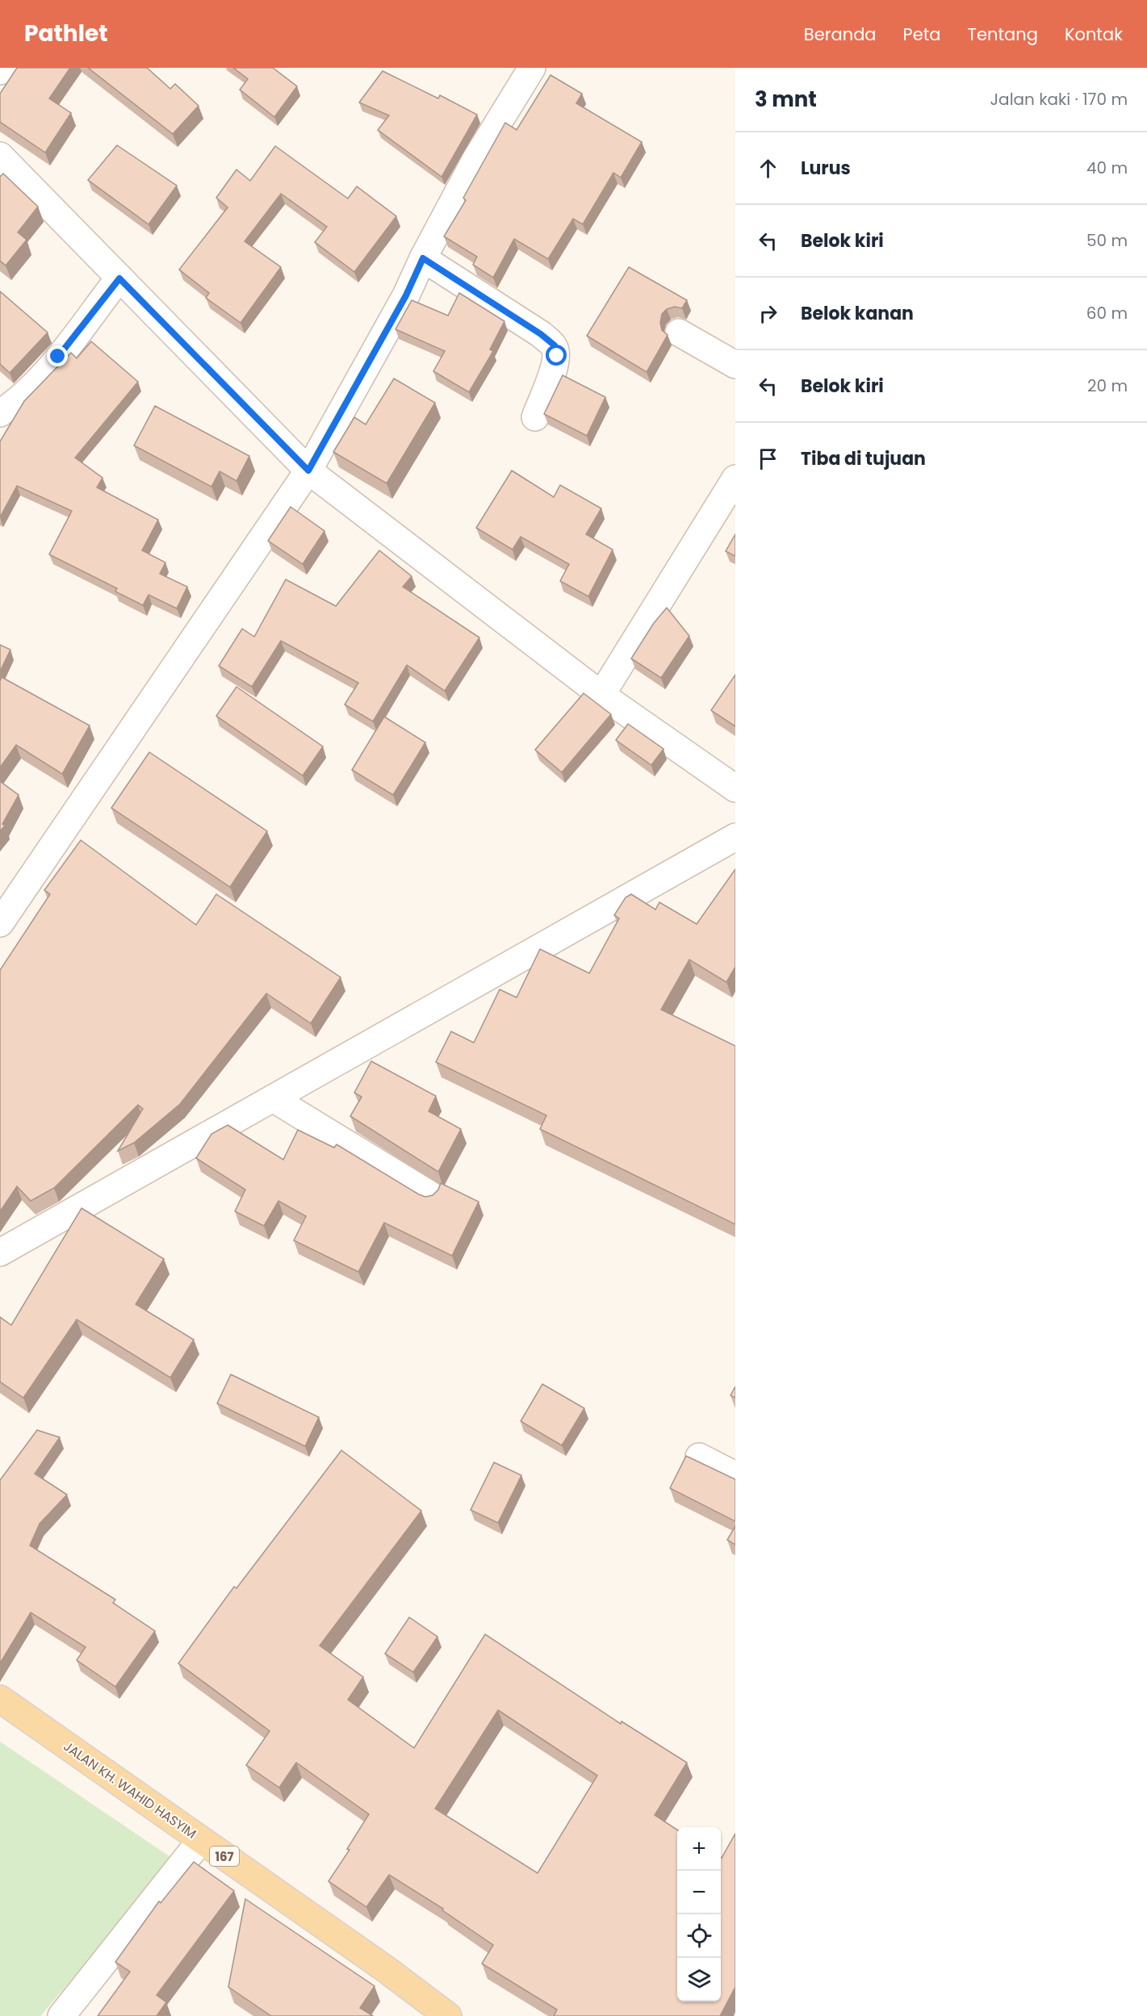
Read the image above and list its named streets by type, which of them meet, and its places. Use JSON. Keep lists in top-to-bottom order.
{
  "streets": {
    "main road": ["JALAN KH. WAHID HASYIM", "167"]
  },
  "page": {
    "header": "Pathlet",
    "nav": [
      "Beranda",
      "Peta",
      "Tentang",
      "Kontak"
    ],
    "heading": ["3 mnt", "Jalan kaki · 170 m"],
    "list": [
      ["Lurus", "40 m"],
      ["Belok kiri", "50 m"],
      ["Belok kanan", "60 m"],
      ["Belok kiri", "20 m"],
      "Tiba di tujuan"
    ],
    "map_buttons": ["+", "−"]
  }
}
